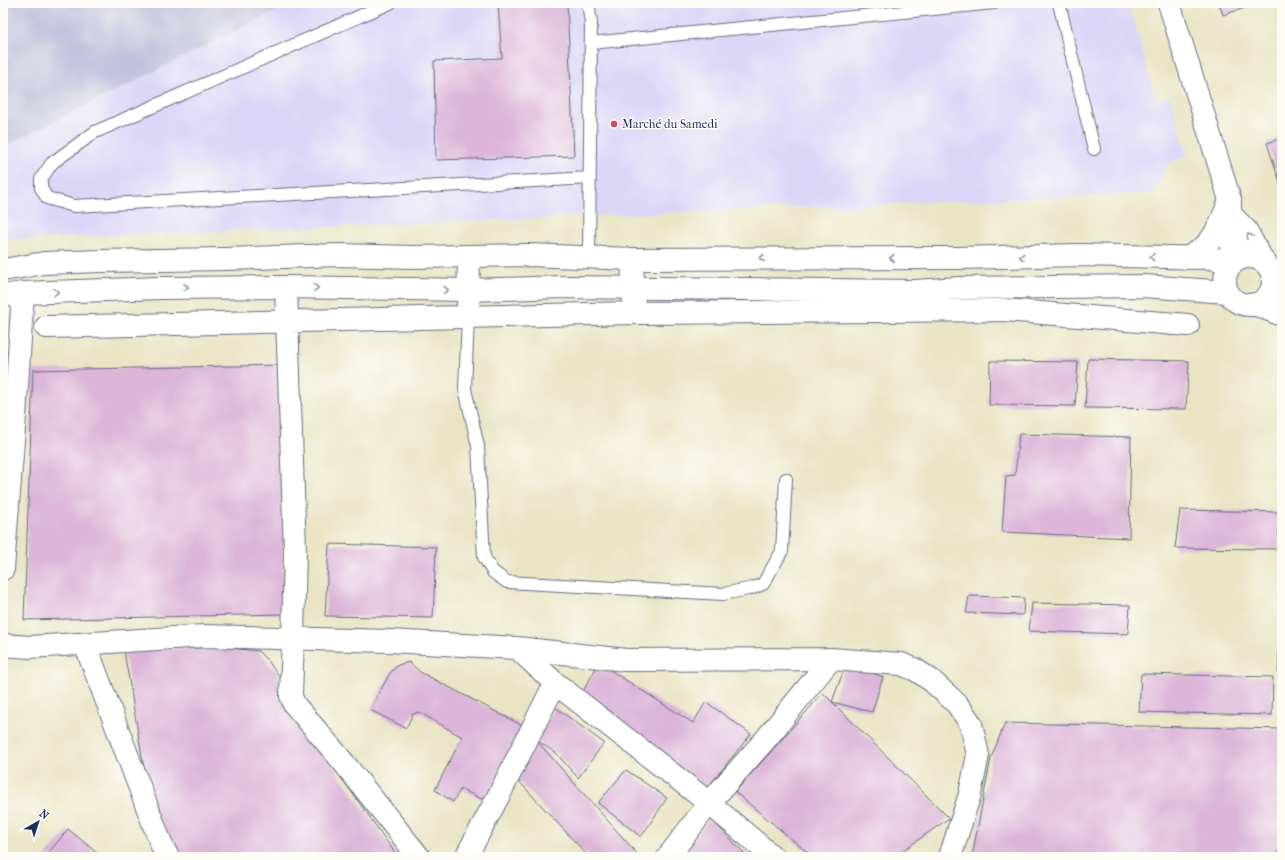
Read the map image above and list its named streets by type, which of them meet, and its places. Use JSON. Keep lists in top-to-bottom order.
{
  "places": ["Marché du Samedi"],
  "north": "top right"
}
